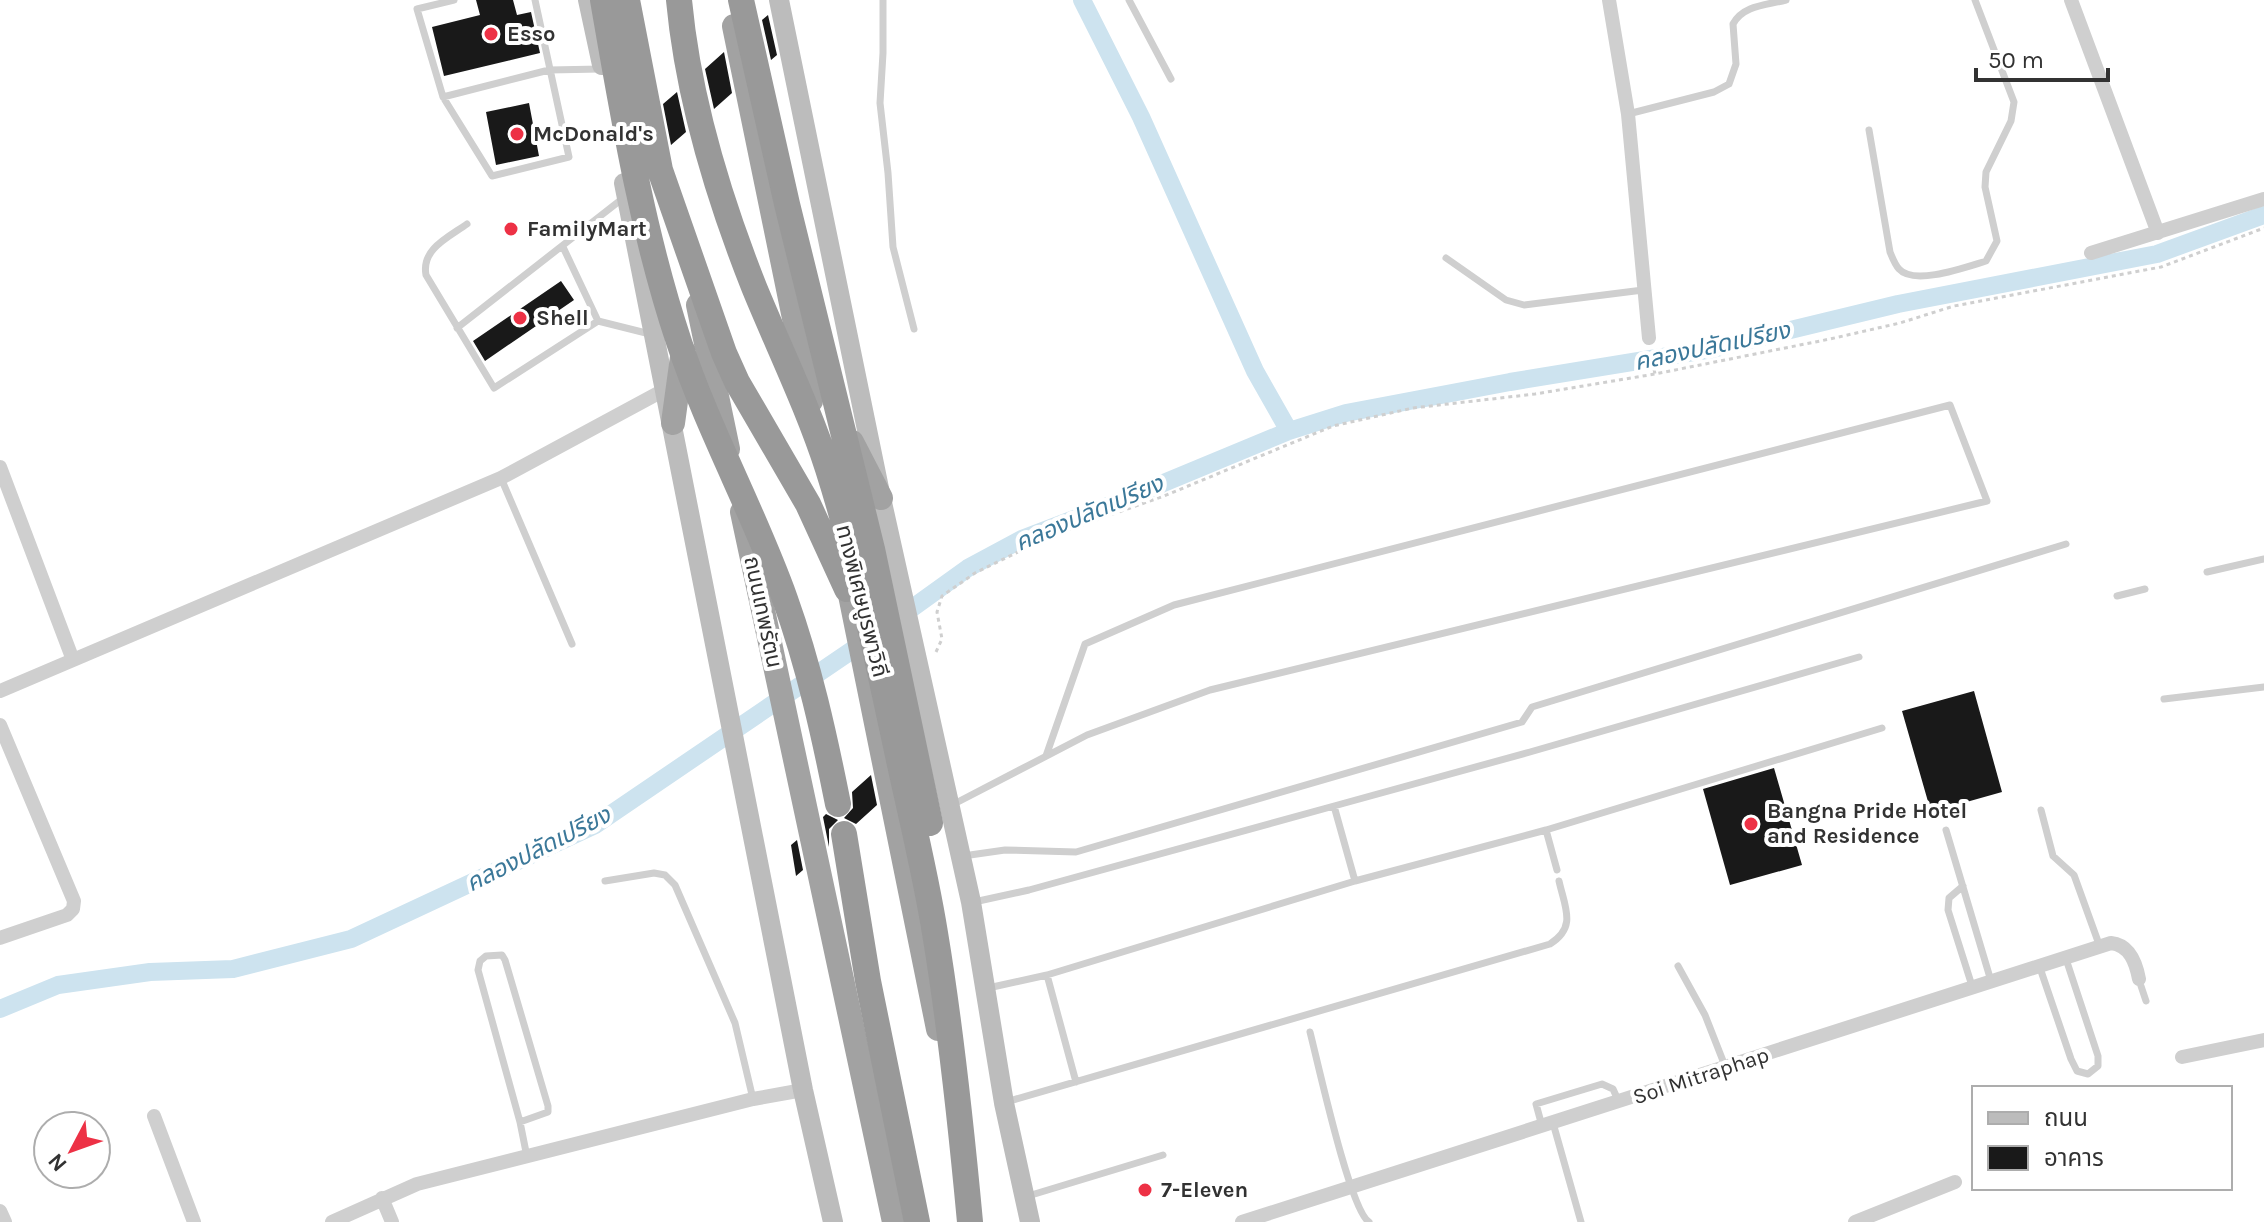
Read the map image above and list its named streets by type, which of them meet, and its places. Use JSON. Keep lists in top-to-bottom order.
{
  "streets": {
    "highway": ["ทางพิเศษบูรพาวิถี", "ถนนเทพรัตน"],
    "street": ["Soi Mitraphap"]
  },
  "water": ["คลองปลัดเปรียง"],
  "places": [
    "Esso",
    "McDonald's",
    "FamilyMart",
    "Shell",
    "Bangna Pride Hotel and Residence",
    "7-Eleven"
  ],
  "legend": ["ถนน", "อาคาร"],
  "scale_bar": "50 m",
  "north": "bottom left"
}
